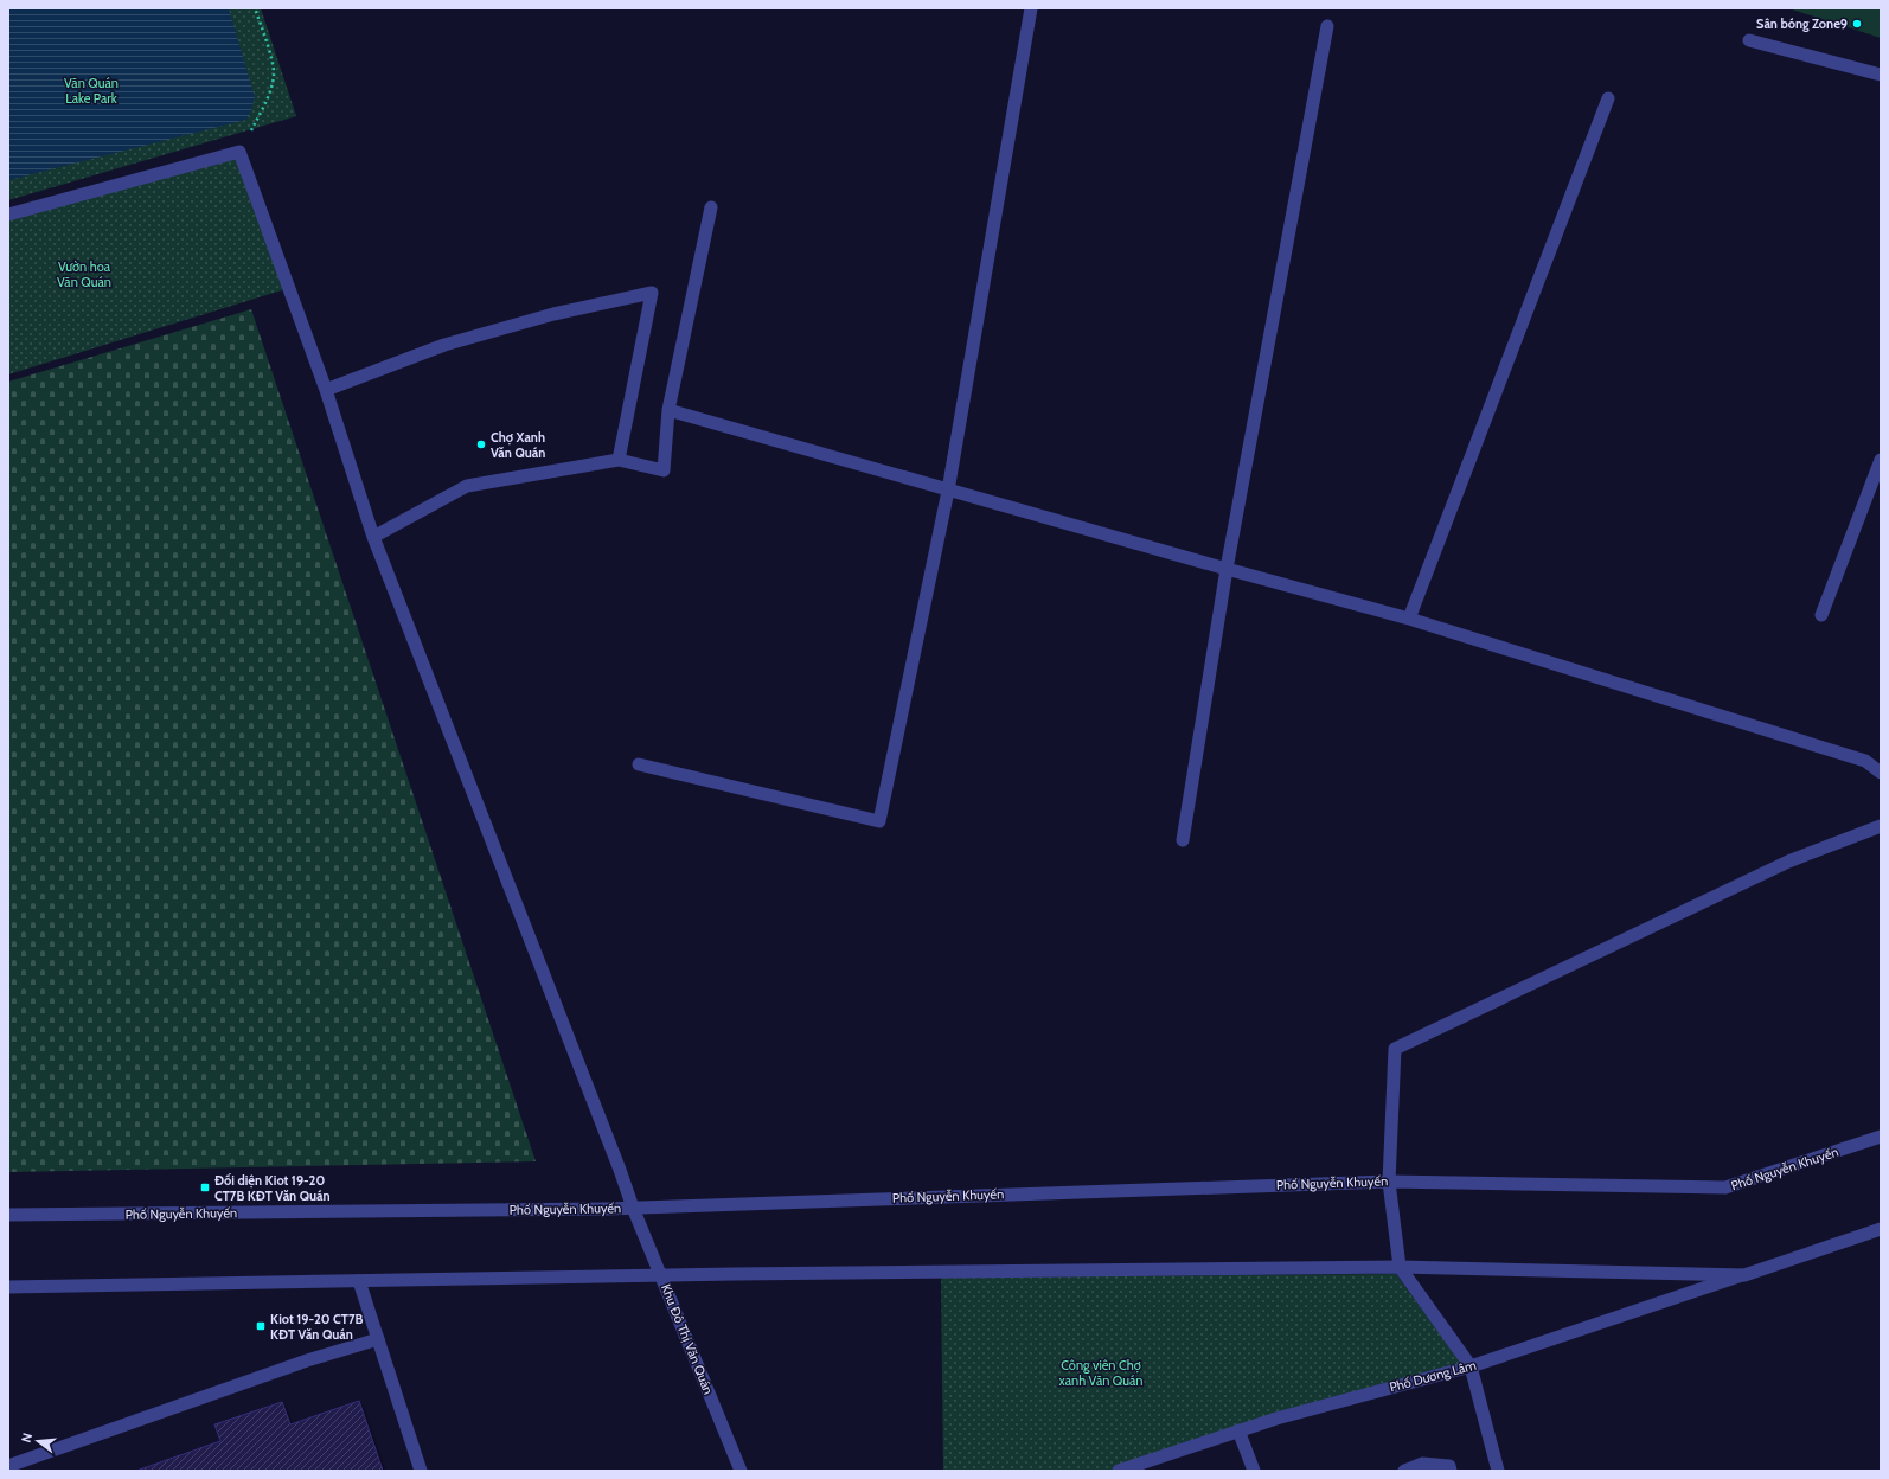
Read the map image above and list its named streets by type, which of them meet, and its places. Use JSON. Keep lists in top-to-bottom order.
{
  "streets": {
    "street": ["Phố Nguyễn Khuyến", "Khu Đô Thị Văn Quán", "Phố Dương Lâm"]
  },
  "crossings": [
    ["Phố Nguyễn Khuyến", "Khu Đô Thị Văn Quán"]
  ],
  "parks": ["Văn Quán Lake Park", "Vườn hoa Văn Quán", "Công viên Chợ xanh Văn Quán"],
  "places": {
    "other": ["Sân bóng Zone9", "Chợ Xanh Văn Quán"],
    "transit": ["Đối diện Kiot 19-20 CT7B KĐT Văn Quán", "Kiot 19-20 CT7B KĐT Văn Quán"]
  },
  "north": "left"
}
